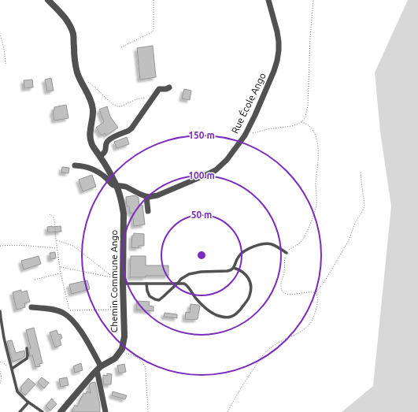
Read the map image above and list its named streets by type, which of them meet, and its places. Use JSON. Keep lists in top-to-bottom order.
{
  "streets": {
    "street": ["Rue École Ango", "Chemin Commune Ango"]
  },
  "rings": ["150 m", "100 m", "50 m"]
}
